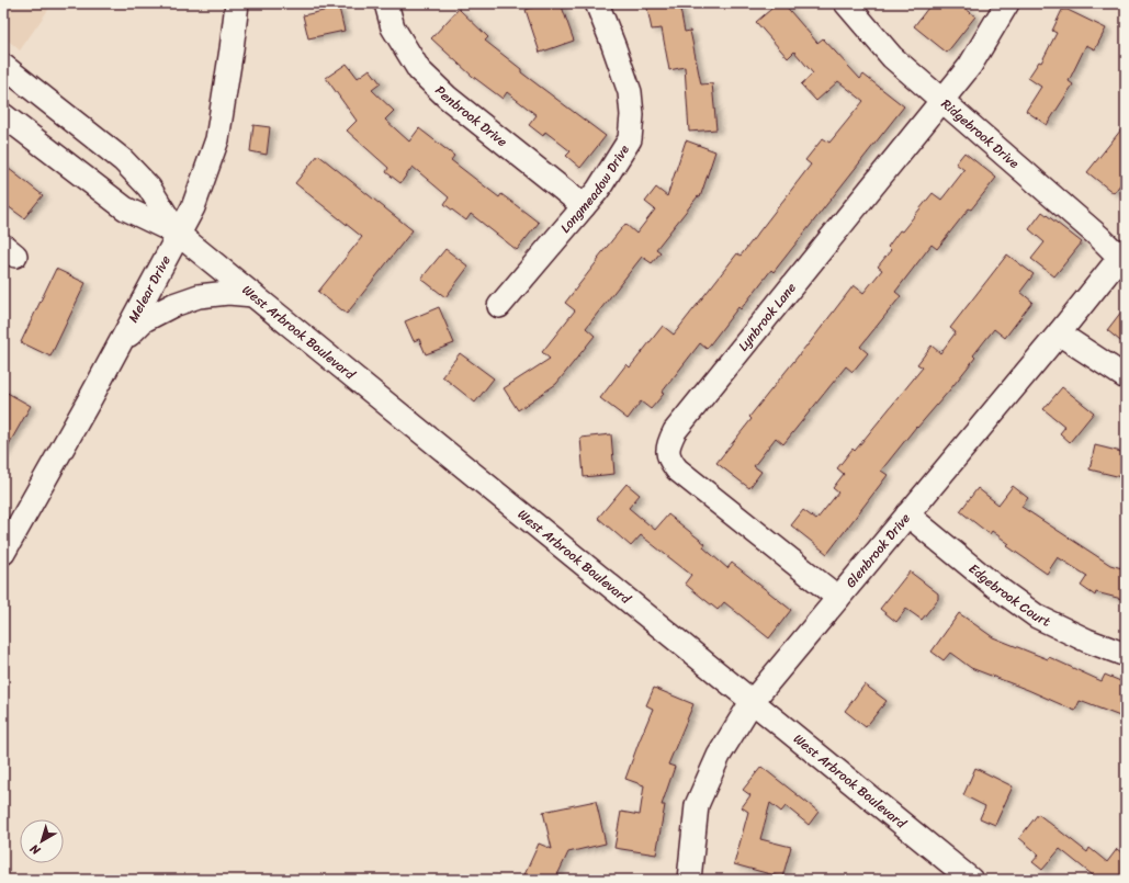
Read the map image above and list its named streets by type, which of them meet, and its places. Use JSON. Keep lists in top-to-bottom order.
{
  "streets": {
    "street": [
      "Penbrook Drive",
      "Ridgebrook Drive",
      "Longmeadow Drive",
      "Melear Drive",
      "Lynbrook Lane",
      "West Arbrook Boulevard",
      "Glenbrook Drive",
      "Edgebrook Court"
    ]
  },
  "crossings": [
    ["Penbrook Drive", "Longmeadow Drive"],
    ["Ridgebrook Drive", "Lynbrook Lane"],
    ["Ridgebrook Drive", "Glenbrook Drive"],
    ["Melear Drive", "West Arbrook Boulevard"],
    ["Lynbrook Lane", "Glenbrook Drive"],
    ["West Arbrook Boulevard", "Glenbrook Drive"],
    ["Glenbrook Drive", "Edgebrook Court"]
  ],
  "north": "bottom left"
}
